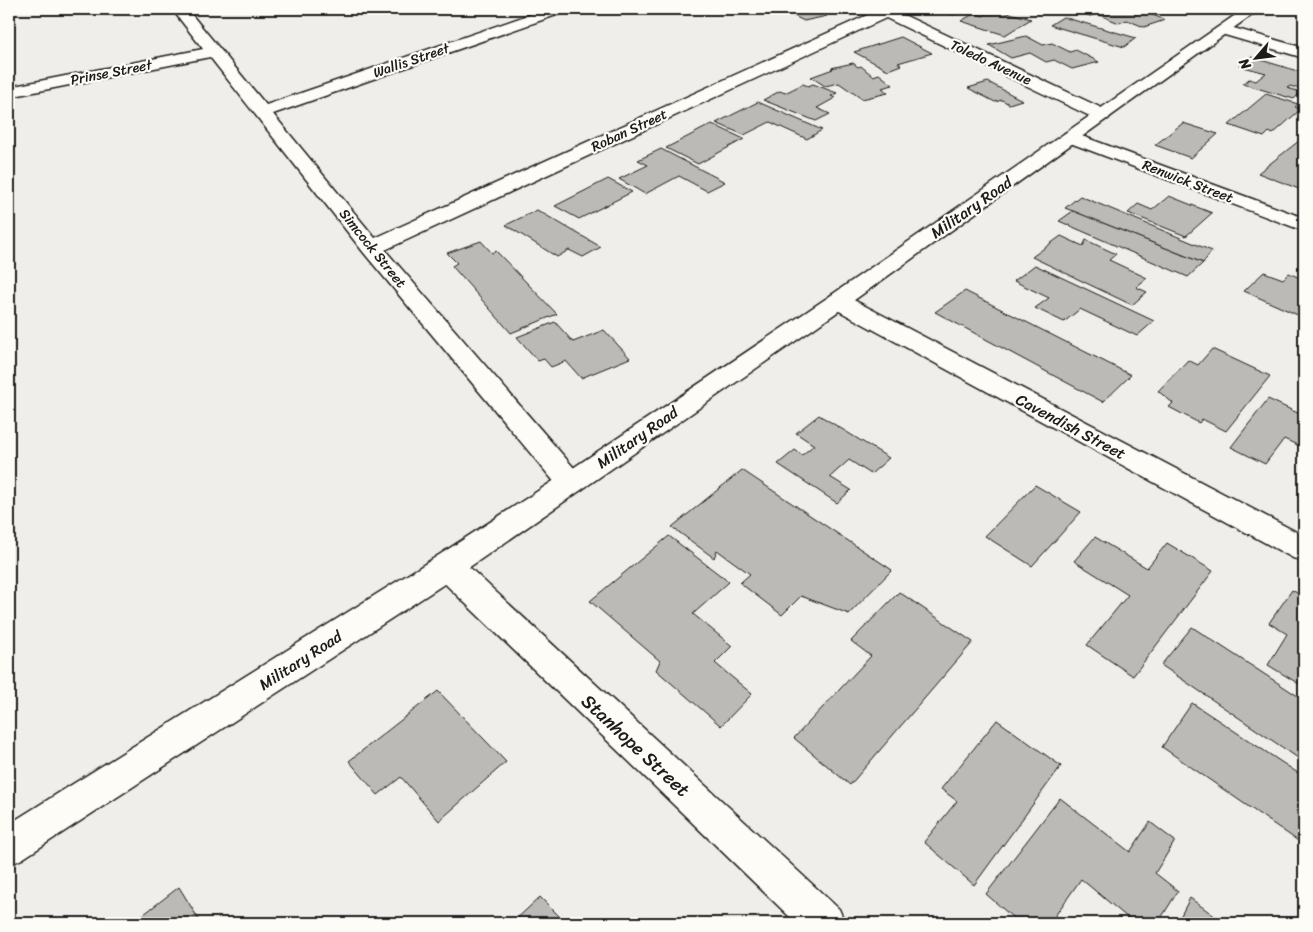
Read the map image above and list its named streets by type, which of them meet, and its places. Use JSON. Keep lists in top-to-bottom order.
{
  "streets": {
    "street": [
      "Wallis Street",
      "Toledo Avenue",
      "Prinse Street",
      "Roban Street",
      "Renwick Street",
      "Military Road",
      "Simcock Street",
      "Cavendish Street",
      "Stanhope Street"
    ]
  },
  "crossings": [
    ["Wallis Street", "Simcock Street"],
    ["Toledo Avenue", "Roban Street"],
    ["Toledo Avenue", "Military Road"],
    ["Prinse Street", "Simcock Street"],
    ["Roban Street", "Simcock Street"],
    ["Renwick Street", "Military Road"],
    ["Military Road", "Simcock Street"],
    ["Military Road", "Cavendish Street"],
    ["Military Road", "Stanhope Street"]
  ],
  "north": "bottom left"
}
